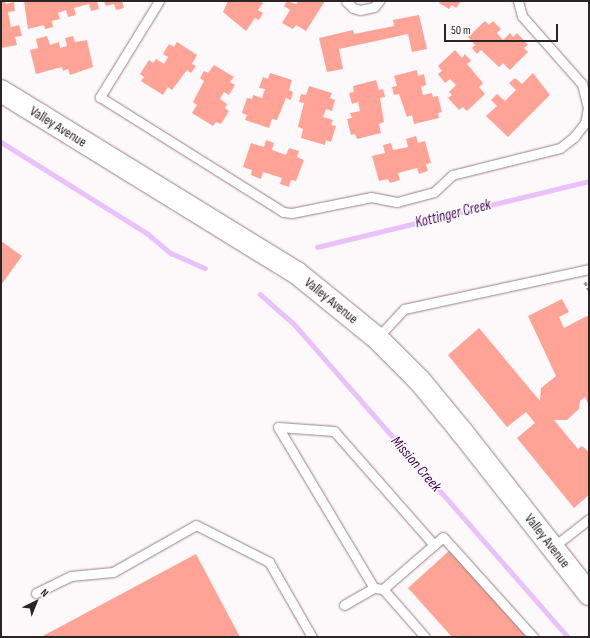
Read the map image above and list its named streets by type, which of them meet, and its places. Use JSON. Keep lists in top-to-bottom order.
{
  "streets": {
    "street": ["Valley Avenue"]
  },
  "water": ["Kottinger Creek", "Mission Creek"],
  "scale_bar": "50 m",
  "north": "top right"
}
